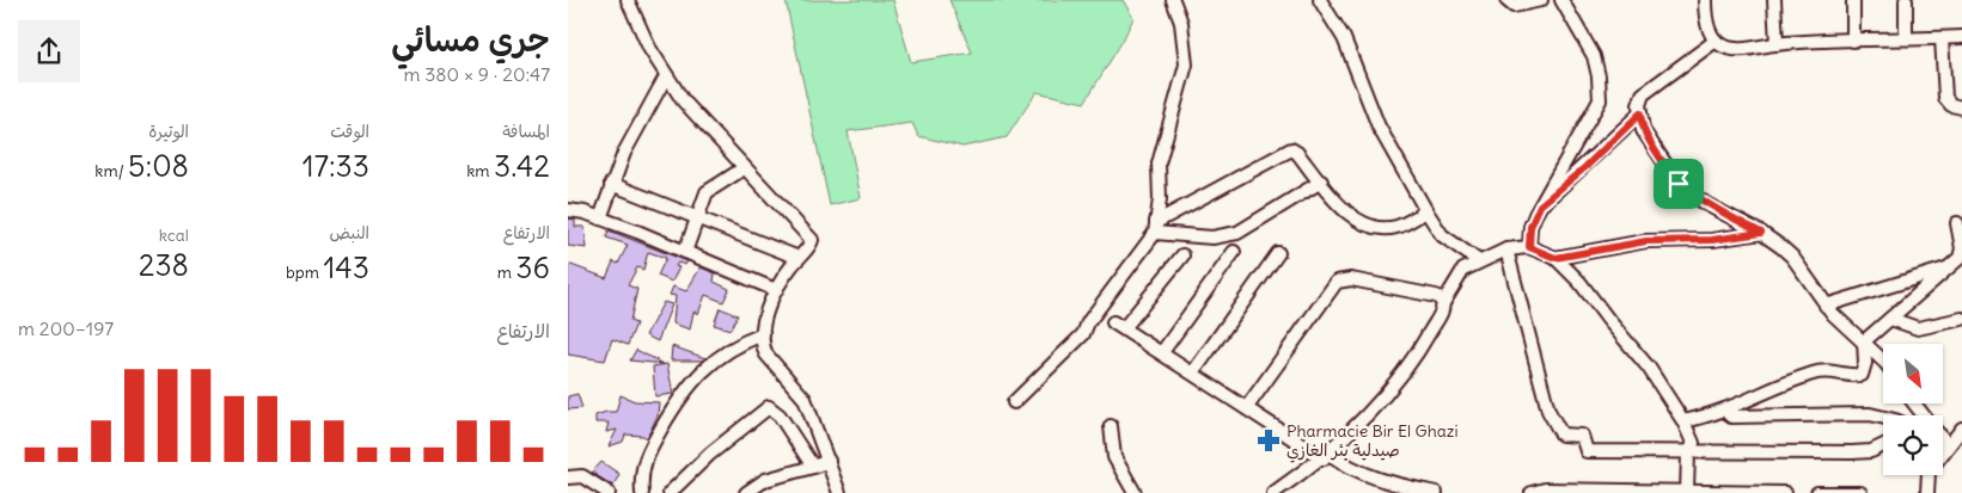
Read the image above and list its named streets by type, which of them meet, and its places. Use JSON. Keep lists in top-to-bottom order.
{
  "places": {
    "pharmacy": ["Pharmacie Bir El Ghazi صيدلية بئر الغازي"]
  },
  "north": "bottom right",
  "page": {
    "heading": ["جري مسائي", "20:47 · 9 × 380 m"],
    "stats": [
      ["المسافة", "3.42 km"],
      ["الوقت", "17:33"],
      ["الوتيرة", "5:08 /km"],
      ["الارتفاع", "36 m"],
      ["النبض", "143 bpm"],
      ["kcal", "238"]
    ],
    "chart": ["الارتفاع", "197–200 m"]
  }
}
